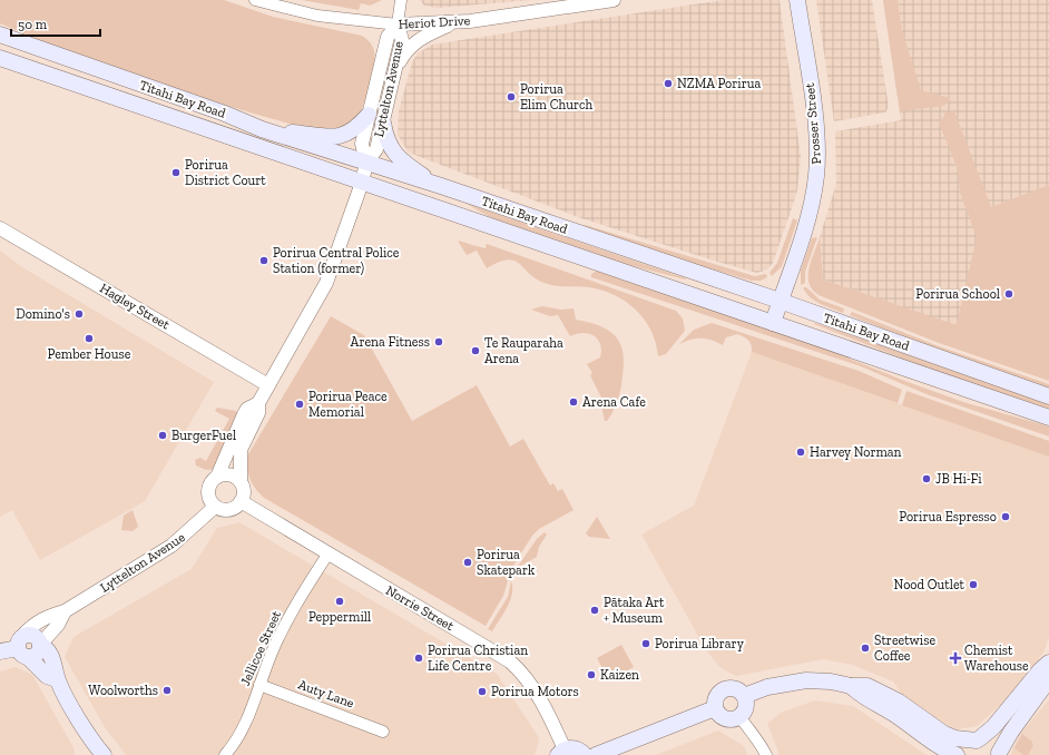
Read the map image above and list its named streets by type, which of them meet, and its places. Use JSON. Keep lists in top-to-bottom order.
{
  "streets": {
    "main road": ["Lyttelton Avenue", "Titahi Bay Road", "Prosser Street"],
    "street": [
      "Heriot Drive",
      "Hagley Street",
      "Norrie Street",
      "Jellicoe Street",
      "Auty Lane"
    ]
  },
  "crossings": [
    ["Heriot Drive", "Lyttelton Avenue"],
    ["Lyttelton Avenue", "Titahi Bay Road"],
    ["Lyttelton Avenue", "Hagley Street"],
    ["Lyttelton Avenue", "Norrie Street"],
    ["Titahi Bay Road", "Prosser Street"],
    ["Norrie Street", "Jellicoe Street"],
    ["Jellicoe Street", "Auty Lane"]
  ],
  "places": {
    "other": [
      "NZMA Porirua",
      "Porirua Elim Church",
      "Porirua District Court",
      "Porirua Central Police Station (former)",
      "Porirua School",
      "Domino's",
      "Pember House",
      "Arena Fitness",
      "Te Rauparaha Arena",
      "Arena Cafe",
      "Porirua Peace Memorial",
      "BurgerFuel",
      "Harvey Norman",
      "JB Hi-Fi",
      "Porirua Espresso",
      "Porirua Skatepark",
      "Nood Outlet",
      "Peppermill",
      "Pātaka Art + Museum",
      "Porirua Library",
      "Streetwise Coffee",
      "Porirua Christian Life Centre",
      "Kaizen",
      "Woolworths",
      "Porirua Motors"
    ],
    "health": ["Chemist Warehouse"]
  },
  "scale_bar": "50 m"
}
